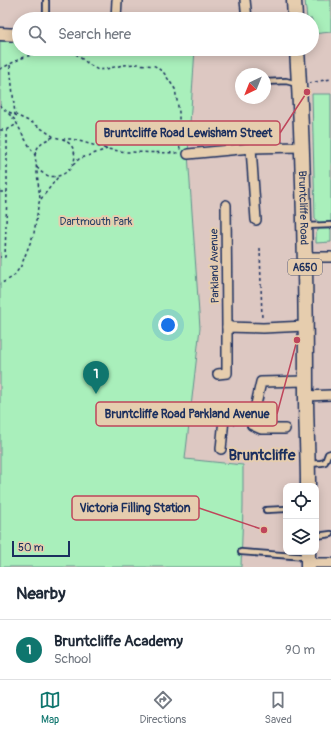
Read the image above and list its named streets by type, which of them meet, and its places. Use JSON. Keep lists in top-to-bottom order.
{
  "streets": {
    "main road": ["Bruntcliffe Road", "A650"],
    "street": ["Parkland Avenue"]
  },
  "districts": ["Bruntcliffe"],
  "parks": ["Dartmouth Park"],
  "places": ["Bruntcliffe Road Lewisham Street", "Bruntcliffe Road Parkland Avenue", "Victoria Filling Station"],
  "scale_bar": "50 m",
  "north": "bottom left",
  "page": {
    "search": "Search here",
    "pins": "1",
    "scale": "50 m",
    "heading": "Nearby",
    "list": [
      {
        "mark": "1",
        "name": "Bruntcliffe Academy",
        "note": "School",
        "value": "90 m"
      }
    ],
    "nav": ["Map", "Directions", "Saved"]
  }
}
